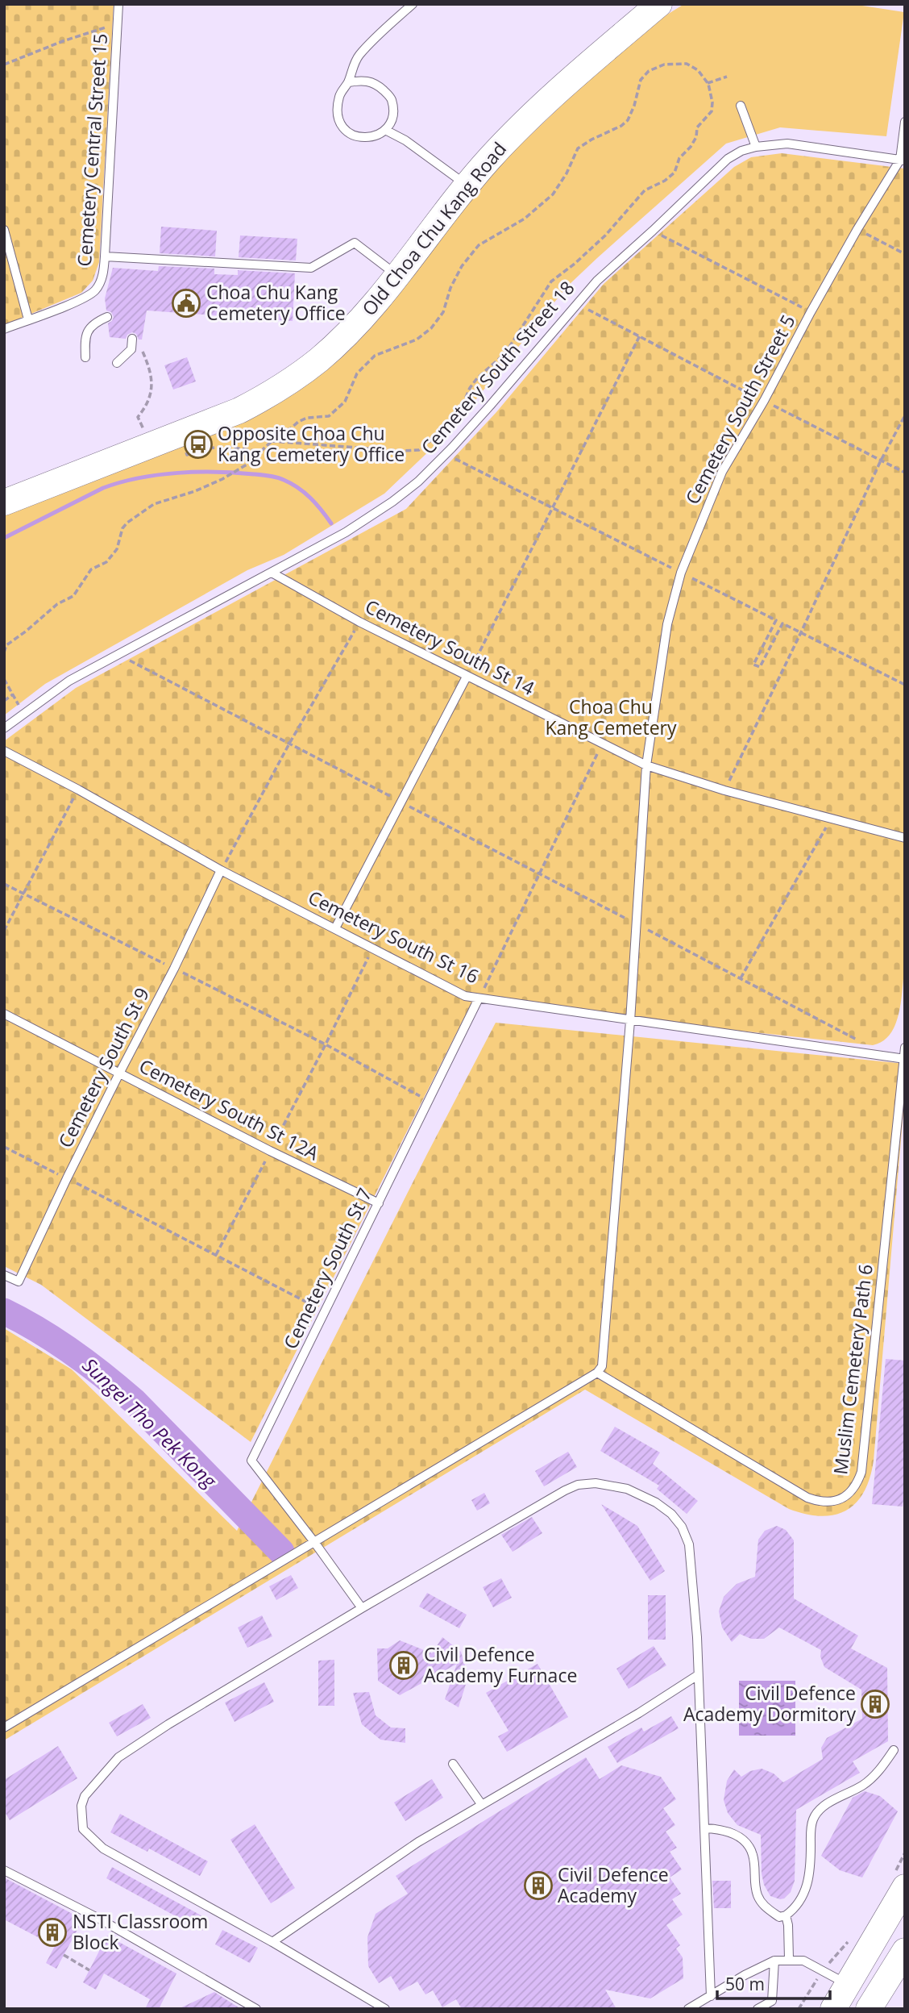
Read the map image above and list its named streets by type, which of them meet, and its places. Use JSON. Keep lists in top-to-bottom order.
{
  "streets": {
    "street": ["Old Choa Chu Kang Road"],
    "lane": [
      "Cemetery Central Street 15",
      "Cemetery South Street 18",
      "Cemetery South Street 5",
      "Cemetery South St 14",
      "Cemetery South St 16",
      "Cemetery South St 9",
      "Cemetery South St 12A",
      "Cemetery South St 7",
      "Muslim Cemetery Path 6"
    ]
  },
  "crossings": [
    ["Cemetery South Street 18", "Cemetery South Street 5"],
    ["Cemetery South Street 18", "Cemetery South St 14"],
    ["Cemetery South Street 5", "Cemetery South St 14"],
    ["Cemetery South Street 5", "Cemetery South St 16"],
    ["Cemetery South Street 5", "Muslim Cemetery Path 6"],
    ["Cemetery South St 16", "Cemetery South St 9"],
    ["Cemetery South St 16", "Cemetery South St 7"],
    ["Cemetery South St 16", "Muslim Cemetery Path 6"],
    ["Cemetery South St 9", "Cemetery South St 12A"],
    ["Cemetery South St 12A", "Cemetery South St 7"]
  ],
  "water": ["Sungei Tho Pek Kong"],
  "parks": ["Choa Chu Kang Cemetery"],
  "places": {
    "public building": ["Choa Chu Kang Cemetery Office"],
    "bus stop": ["Opposite Choa Chu Kang Cemetery Office"],
    "building": [
      "Civil Defence Academy Furnace",
      "Civil Defence Academy Dormitory",
      "Civil Defence Academy",
      "NSTI Classroom Block"
    ]
  },
  "scale_bar": "50 m"
}
